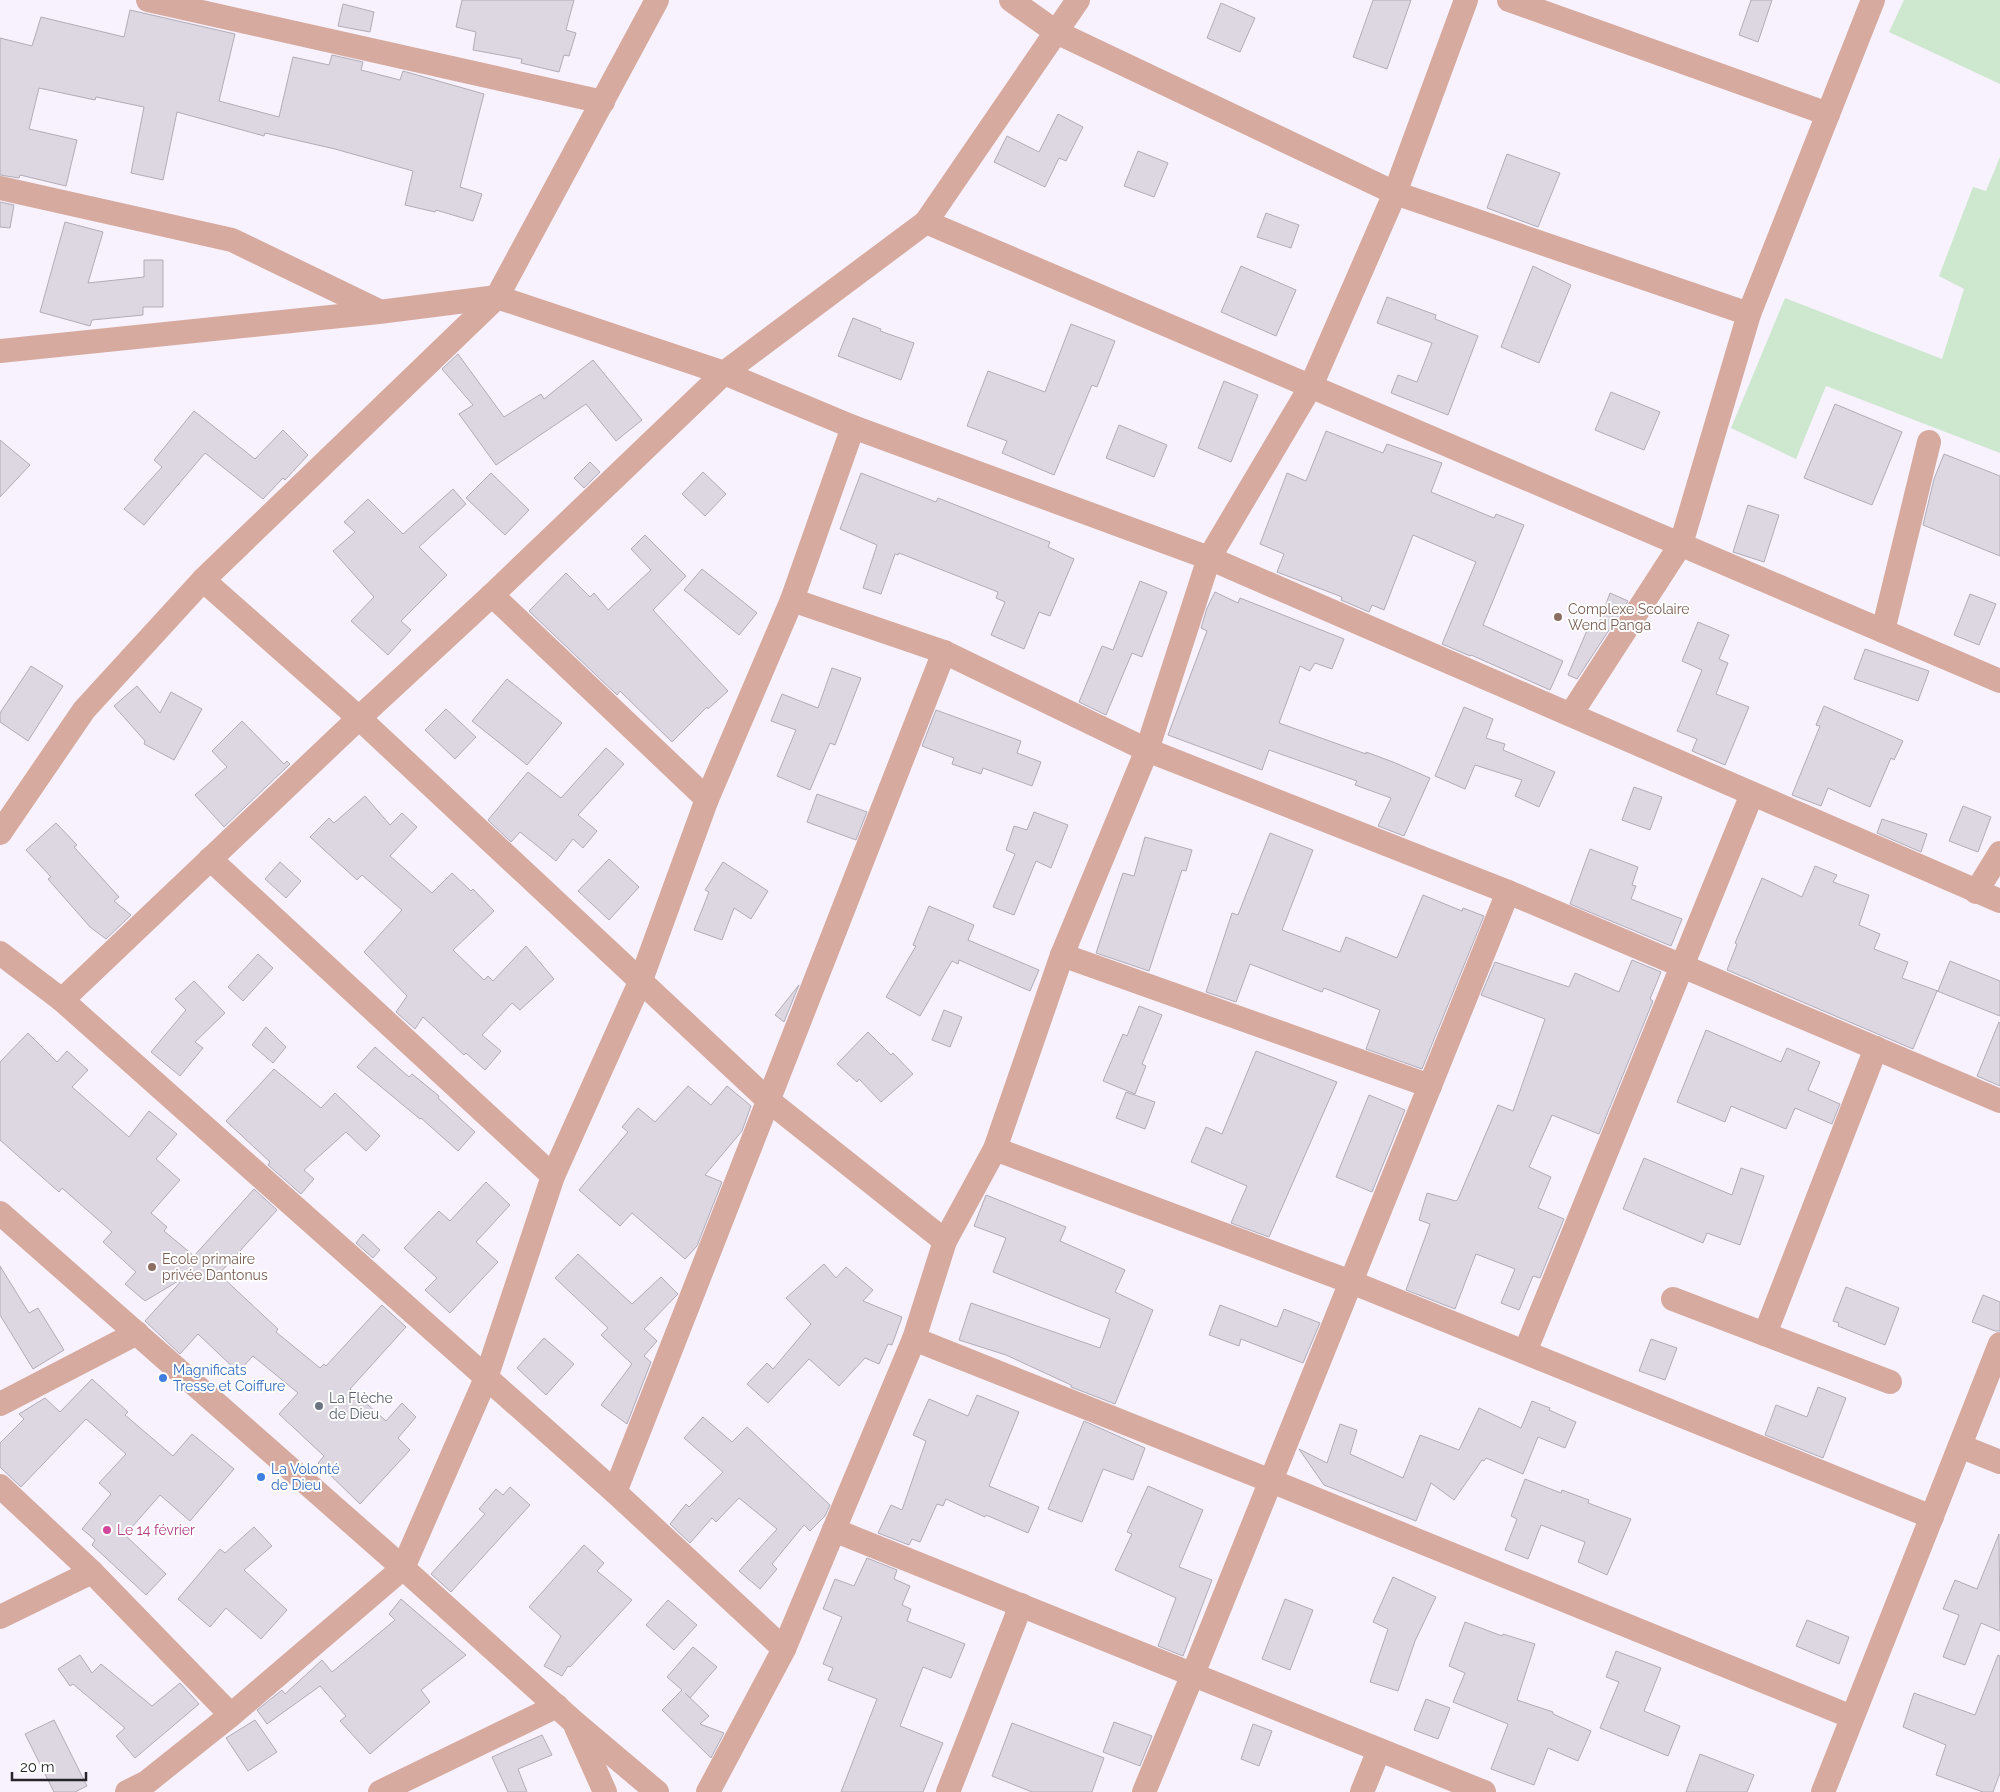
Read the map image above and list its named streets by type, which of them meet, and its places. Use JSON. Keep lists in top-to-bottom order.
{
  "places": [
    "Complexe Scolaire Wend Panga",
    "Ecole primaire privée Dantonus",
    "Magnificats Tresse et Coiffure",
    "La Flèche de Dieu",
    "La Volonté de Dieu",
    "Le 14 février"
  ],
  "scale_bar": "20 m"
}
